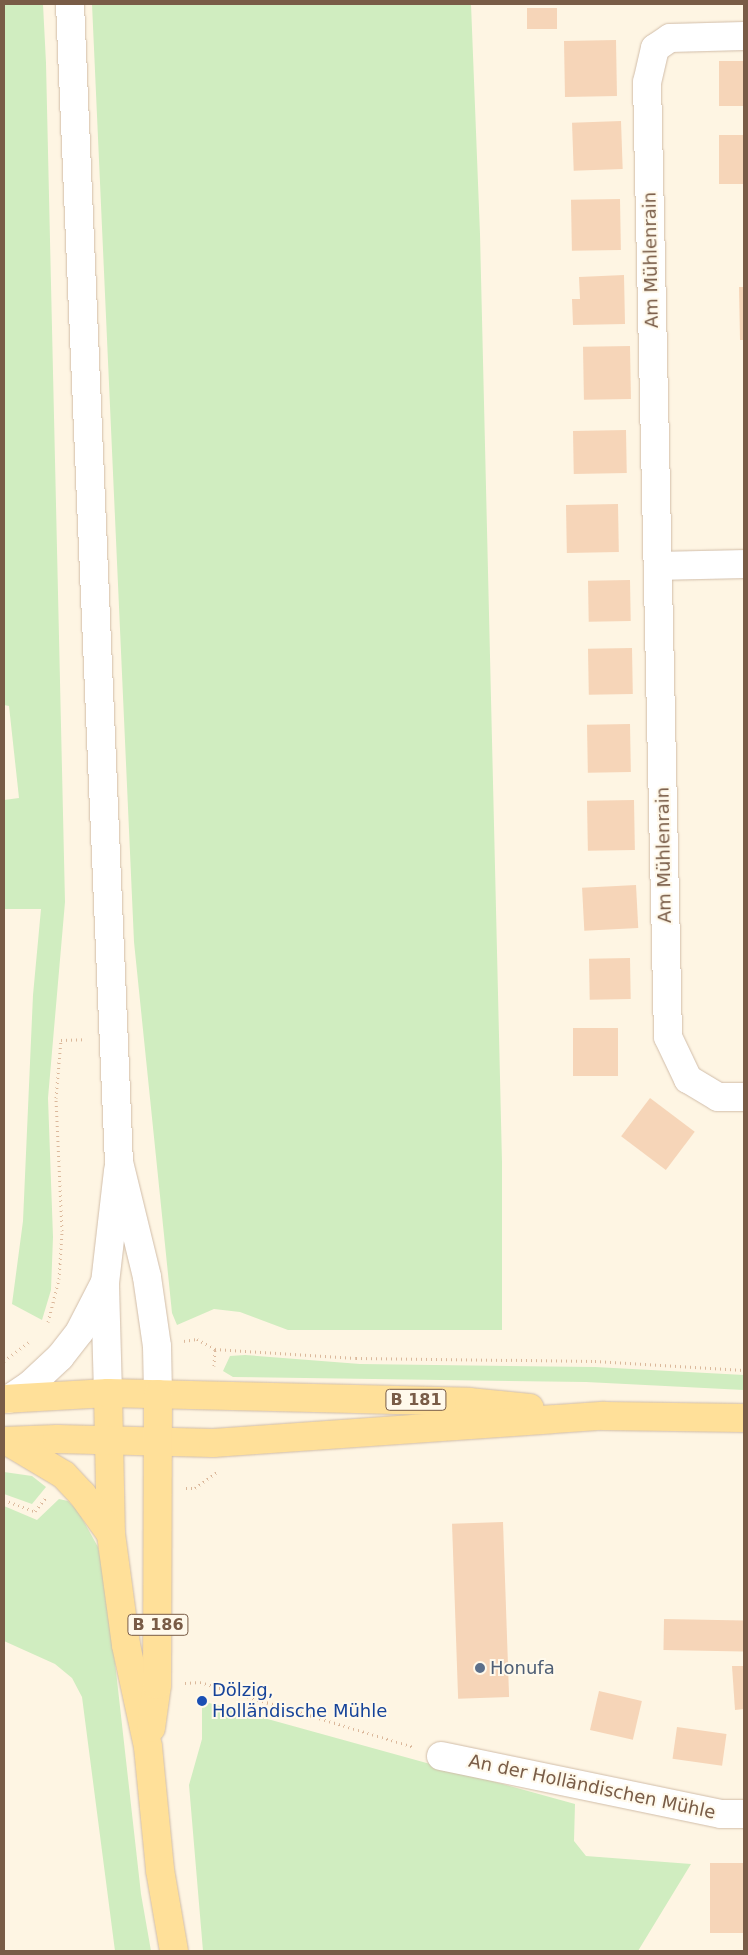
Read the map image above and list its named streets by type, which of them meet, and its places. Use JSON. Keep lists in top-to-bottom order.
{
  "streets": {
    "main road": ["B 181", "B 186"],
    "street": ["Am Mühlenrain", "An der Holländischen Mühle"]
  },
  "crossings": [
    ["B 181", "B 186"]
  ],
  "places": ["Honufa", "Dölzig, Holländische Mühle"]
}
